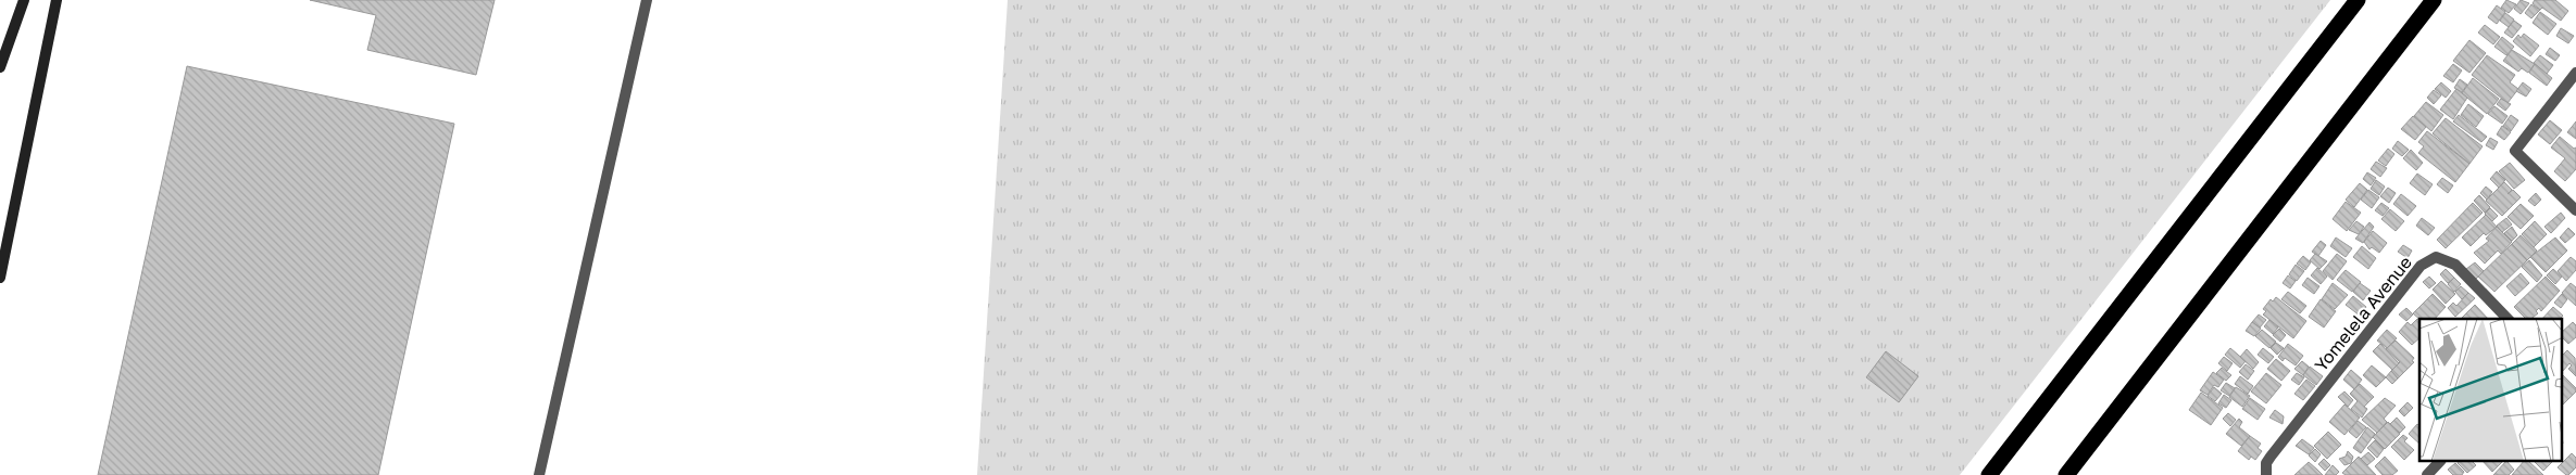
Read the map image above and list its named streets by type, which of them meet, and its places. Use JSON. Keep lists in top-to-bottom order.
{
  "streets": {
    "street": ["Yomelela Avenue"]
  }
}
